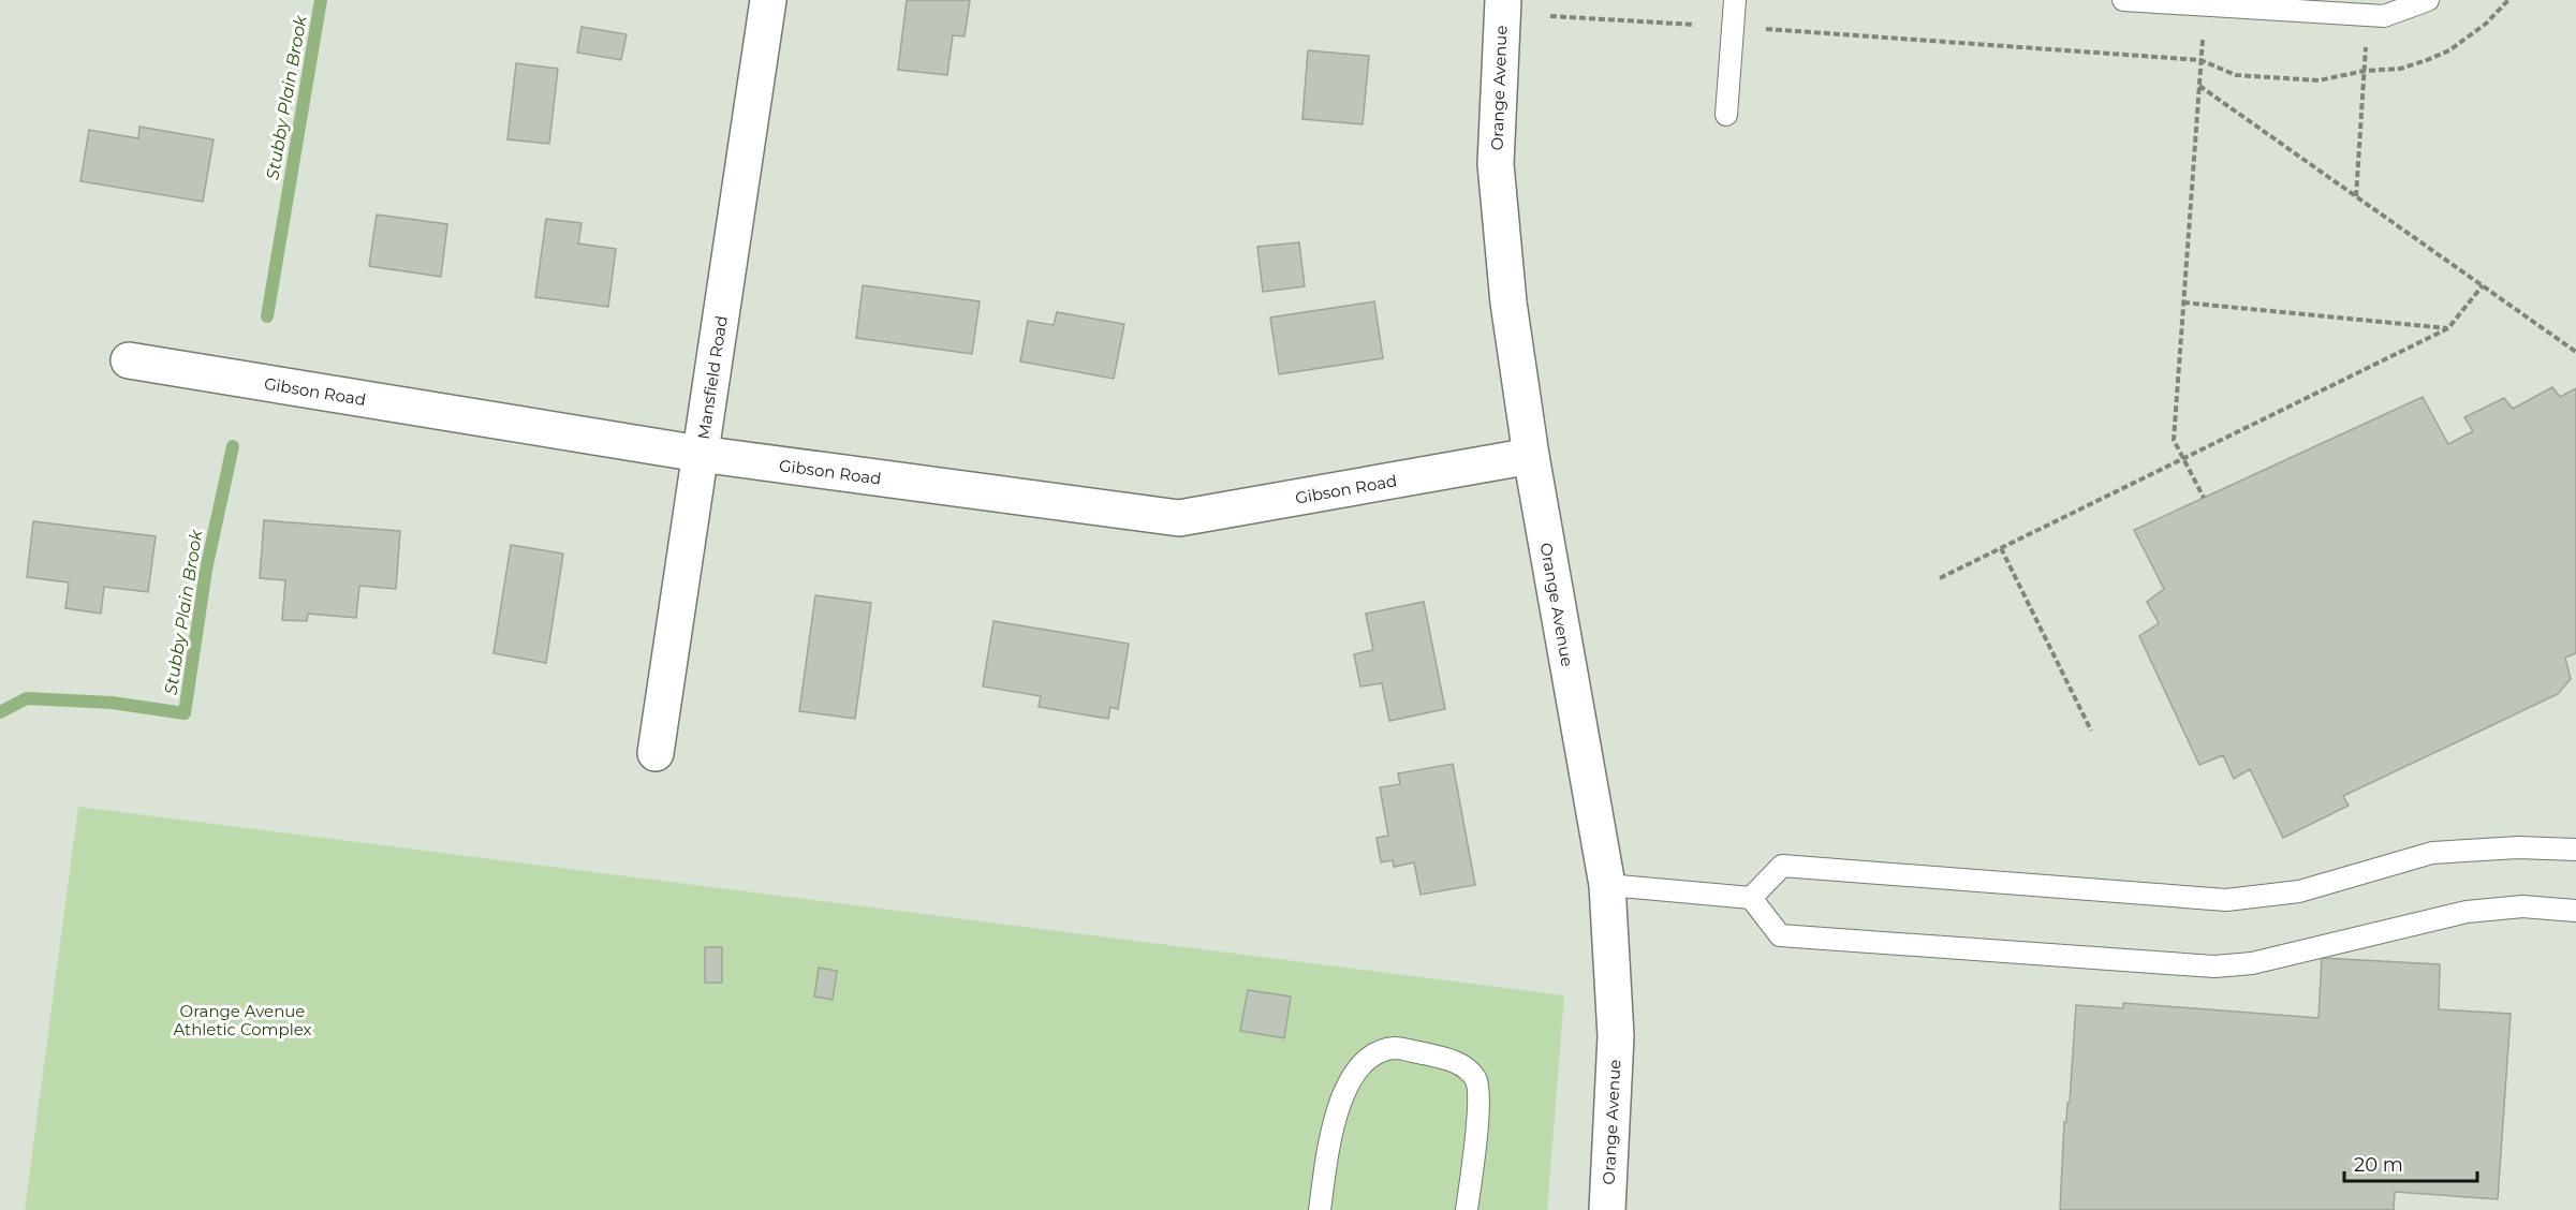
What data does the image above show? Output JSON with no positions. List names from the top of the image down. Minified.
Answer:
{"streets":{"street":["Orange Avenue","Mansfield Road","Gibson Road"]},"crossings":[["Orange Avenue","Gibson Road"],["Mansfield Road","Gibson Road"]],"water":["Stubby Plain Brook"],"parks":["Orange Avenue Athletic Complex"],"scale_bar":"20 m"}
